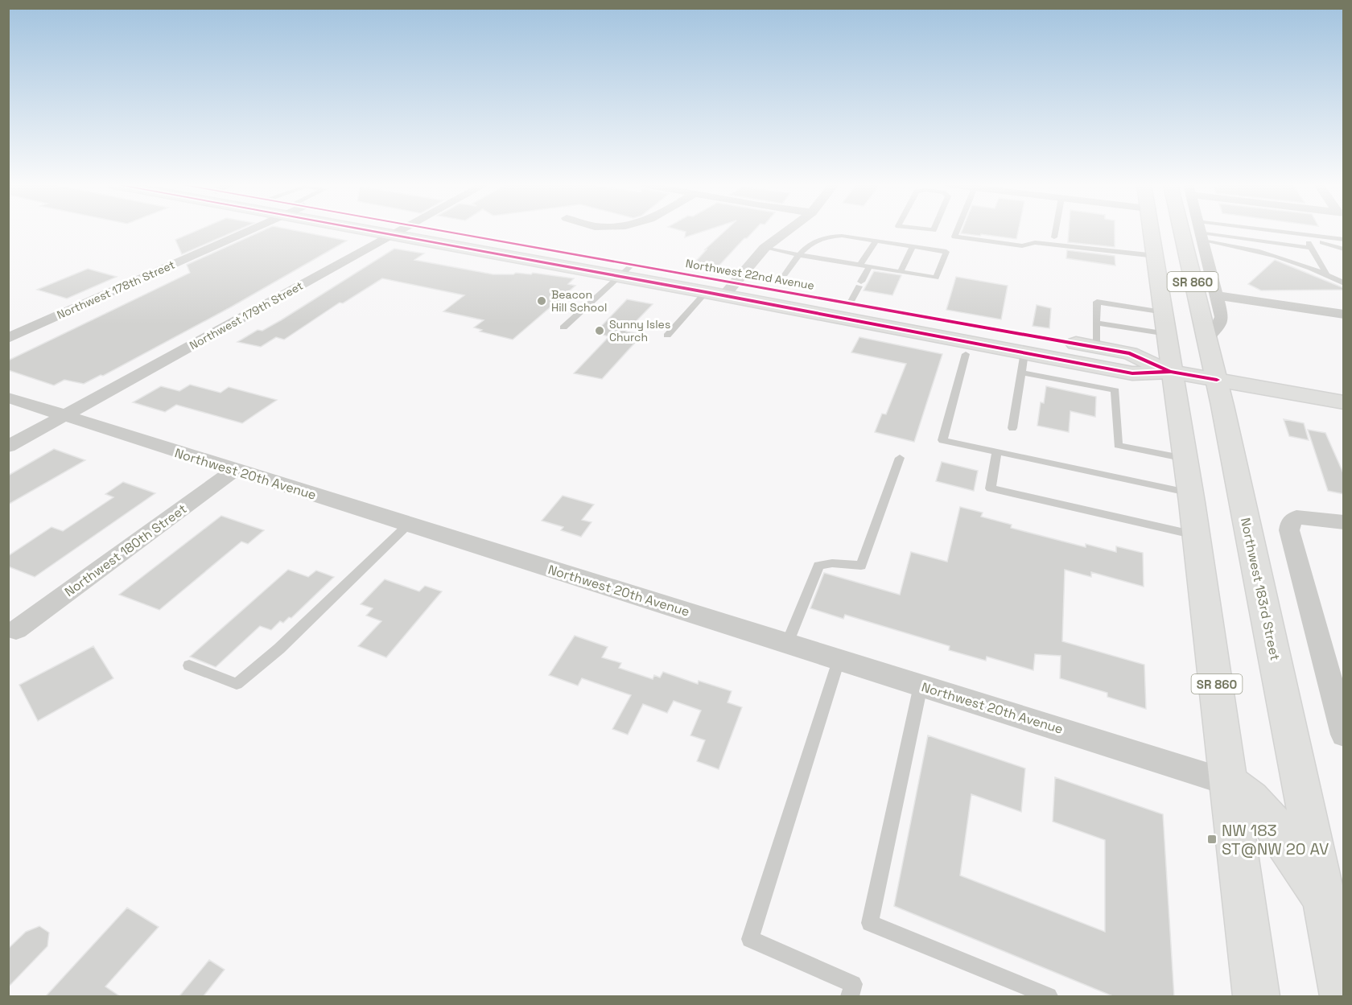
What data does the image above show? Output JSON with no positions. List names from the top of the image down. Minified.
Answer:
{"streets":{"main road":["Northwest 22nd Avenue","SR 860","Northwest 183rd Street"],"street":["Northwest 178th Street","Northwest 179th Street","Northwest 20th Avenue","Northwest 180th Street"]},"crossings":[["Northwest 22nd Avenue","SR 860"],["Northwest 22nd Avenue","Northwest 179th Street"],["Northwest 22nd Avenue","Northwest 183rd Street"],["SR 860","Northwest 20th Avenue"],["Northwest 179th Street","Northwest 20th Avenue"],["Northwest 20th Avenue","Northwest 180th Street"]],"places":{"other":["Beacon Hill School","Sunny Isles Church"],"transit":["NW 183 ST@NW 20 AV"]}}
